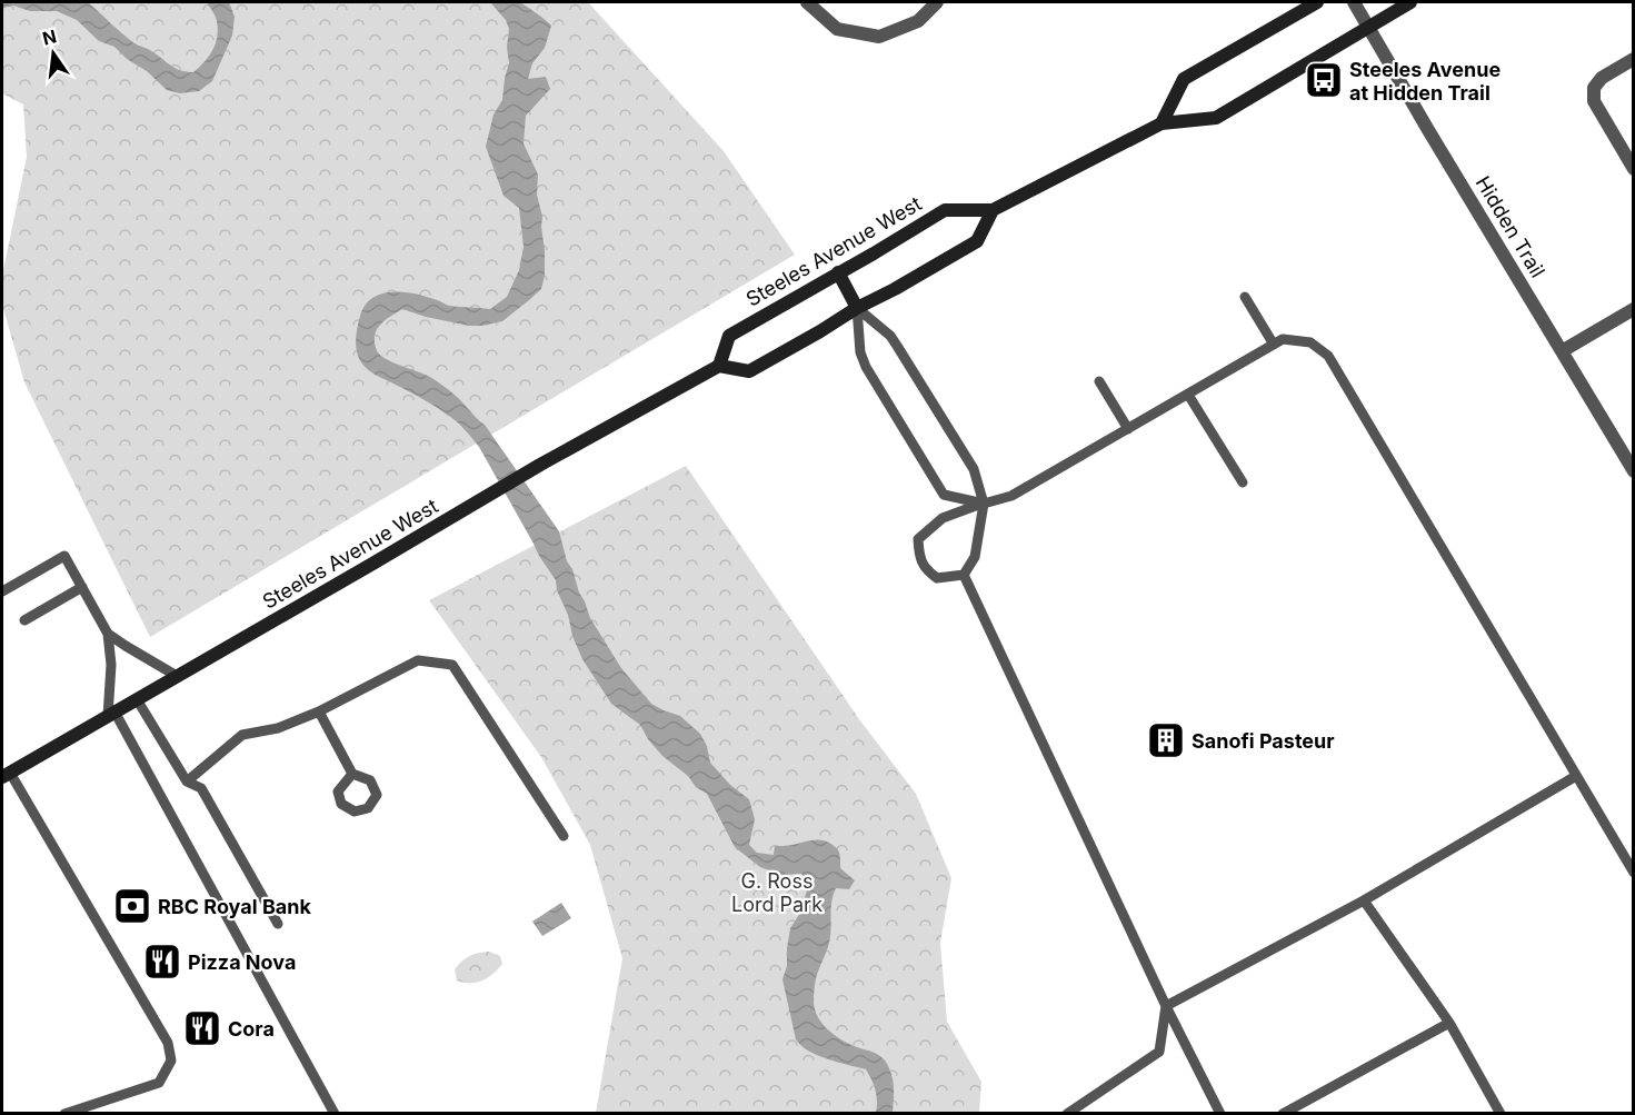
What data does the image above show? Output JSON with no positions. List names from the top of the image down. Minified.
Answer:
{"streets":{"main road":["Steeles Avenue West"],"street":["Hidden Trail"]},"crossings":[["Hidden Trail","Steeles Avenue West"]],"parks":["G. Ross Lord Park"],"places":{"bus stop":["Steeles Avenue at Hidden Trail"],"building":["Sanofi Pasteur"],"bank":["RBC Royal Bank"],"restaurant":["Pizza Nova","Cora"]},"north":"top"}
